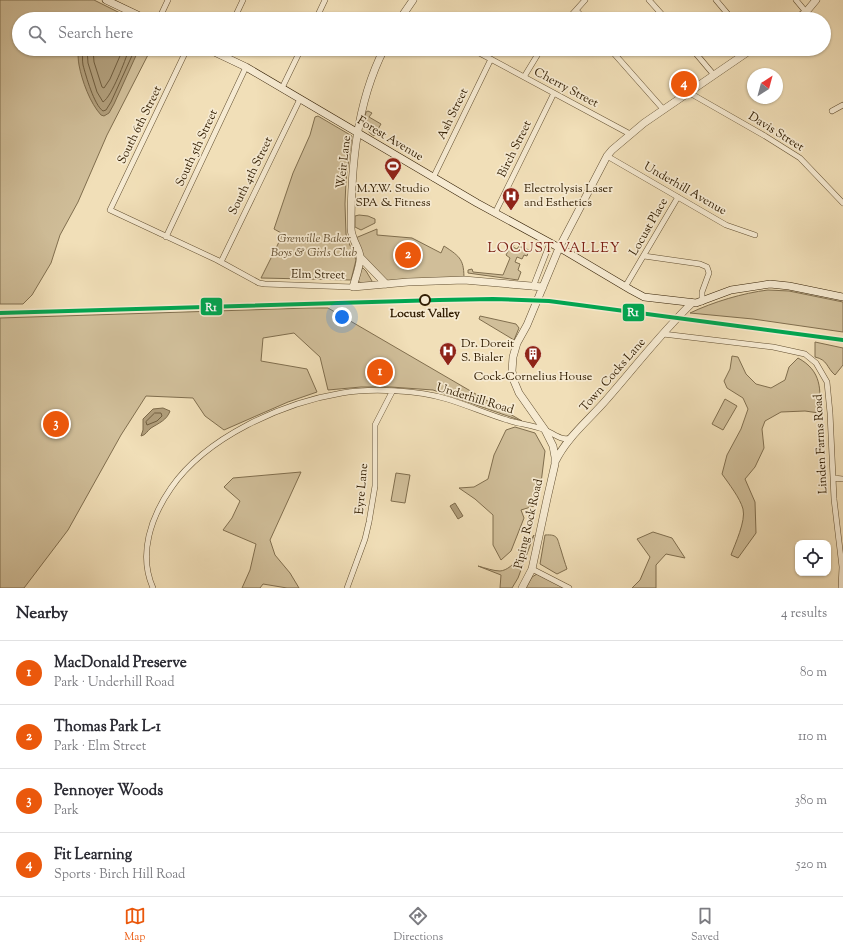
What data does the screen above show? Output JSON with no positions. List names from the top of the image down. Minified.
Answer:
{"streets":{"street":["Cherry Street","Ash Street","South 6th Street","Davis Street","Forest Avenue","South 5th Street","Birch Street","Weir Lane","South 4th Street","Underhill Avenue","Locust Place","Elm Street","Town Cocks Lane","Underhill Road","Linden Farms Road","Eyre Lane","Piping Rock Road"]},"crossings":[["Cherry Street","Ash Street"],["Cherry Street","Birch Street"],["Ash Street","Forest Avenue"],["South 6th Street","Elm Street"],["Forest Avenue","South 5th Street"],["Forest Avenue","Birch Street"],["Forest Avenue","Weir Lane"],["Forest Avenue","South 4th Street"],["Forest Avenue","Locust Place"],["Forest Avenue","Town Cocks Lane"],["South 5th Street","Elm Street"],["Weir Lane","Elm Street"],["South 4th Street","Elm Street"],["Underhill Avenue","Locust Place"],["Town Cocks Lane","Underhill Road"],["Town Cocks Lane","Linden Farms Road"],["Town Cocks Lane","Piping Rock Road"],["Underhill Road","Eyre Lane"]],"districts":["LOCUST VALLEY"],"parks":["Grenville Baker Boys & Girls Club"],"places":{"sports":["M.Y.W. Studio SPA & Fitness"],"hospital":["Electrolysis Laser and Esthetics","Dr. Doreit S. Bialer"],"other":["Locust Valley"],"building":["Cock-Cornelius House"]},"lines":["transit line R1"],"north":"top right","page":{"search":"Search here","pins":["4","2","1","3"],"heading":["Nearby","4 results"],"list":[{"mark":"1","name":"MacDonald Preserve","note":"Park · Underhill Road","value":"80 m"},{"mark":"2","name":"Thomas Park L-1","note":"Park · Elm Street","value":"110 m"},{"mark":"3","name":"Pennoyer Woods","note":"Park","value":"380 m"},{"mark":"4","name":"Fit Learning","note":"Sports · Birch Hill Road","value":"520 m"}],"nav":["Map","Directions","Saved"]}}
